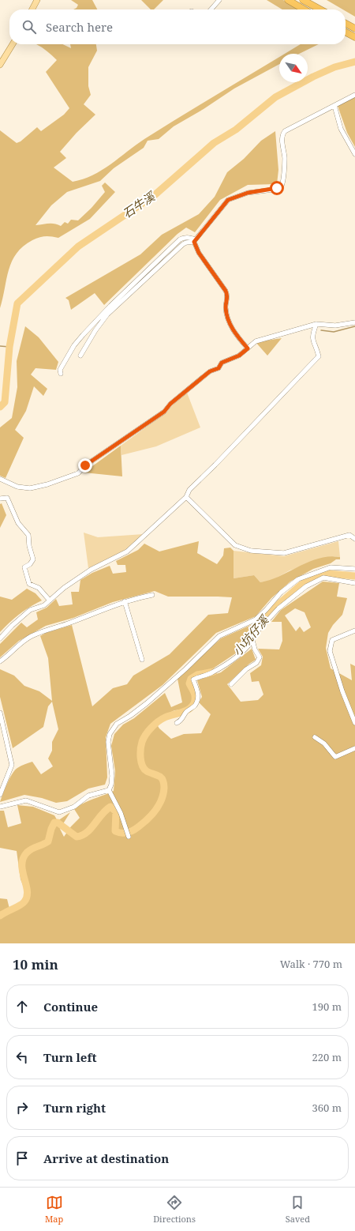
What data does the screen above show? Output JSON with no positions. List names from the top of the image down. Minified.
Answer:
{"water":["石牛溪","小坑仔溪"],"north":"bottom right","page":{"search":"Search here","heading":["10 min","Walk · 770 m"],"list":[["Continue","190 m"],["Turn left","220 m"],["Turn right","360 m"],"Arrive at destination"],"nav":["Map","Directions","Saved"]}}
